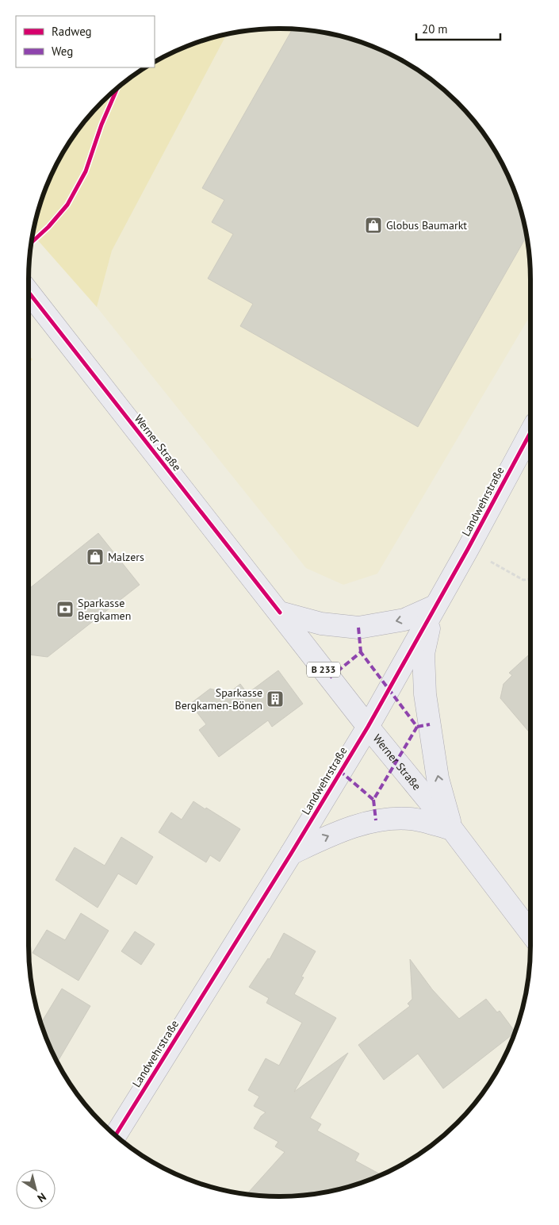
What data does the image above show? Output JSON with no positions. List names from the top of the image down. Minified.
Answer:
{"streets":{"main road":["Werner Straße","Landwehrstraße","B 233"]},"crossings":[["Werner Straße","Landwehrstraße"]],"places":{"shop":["Globus Baumarkt","Malzers"],"bank":["Sparkasse Bergkamen"],"building":["Sparkasse Bergkamen-Bönen"]},"legend":["Radweg","Weg"],"scale_bar":"20 m","north":"bottom right"}
